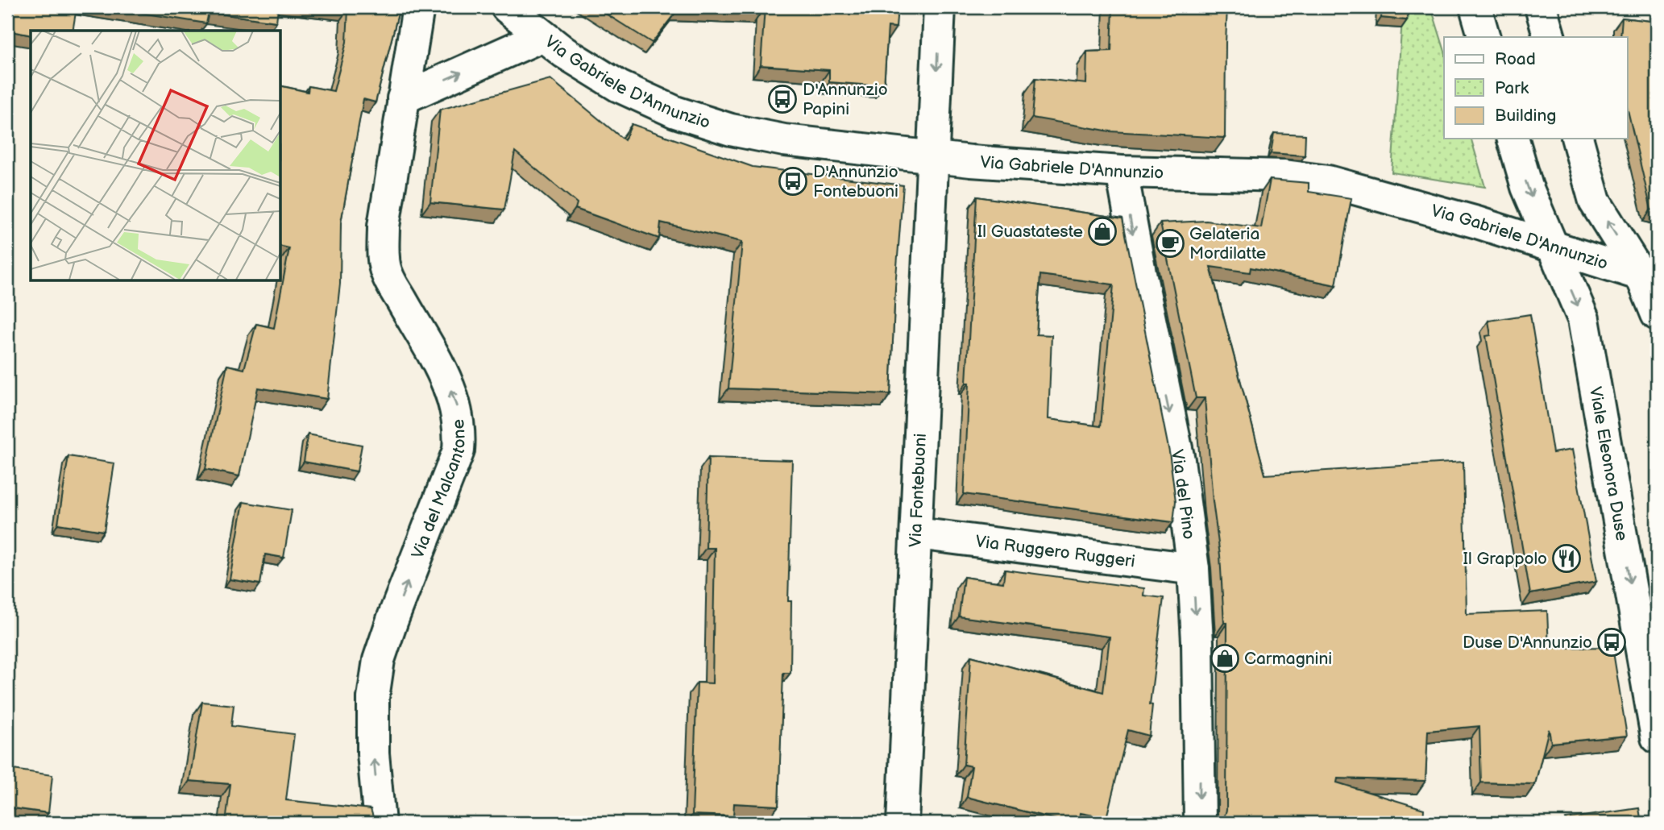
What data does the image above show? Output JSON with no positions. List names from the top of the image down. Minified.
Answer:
{"streets":{"street":["Via Gabriele D'Annunzio","Viale Eleonora Duse","Via del Malcantone","Via Fontebuoni","Via del Pino","Via Ruggero Ruggeri"]},"crossings":[["Via Gabriele D'Annunzio","Viale Eleonora Duse"],["Via Gabriele D'Annunzio","Via Fontebuoni"],["Via Gabriele D'Annunzio","Via del Pino"],["Via Fontebuoni","Via Ruggero Ruggeri"],["Via del Pino","Via Ruggero Ruggeri"]],"one_way":["Via del Malcantone","Via del Pino"],"places":{"bus stop":["D'Annunzio Papini","D'Annunzio Fontebuoni","Duse D'Annunzio"],"shop":["Il Guastateste","Carmagnini"],"cafe":["Gelateria Mordilatte"],"restaurant":["Il Grappolo"]},"legend":["Road","Park","Building"]}
